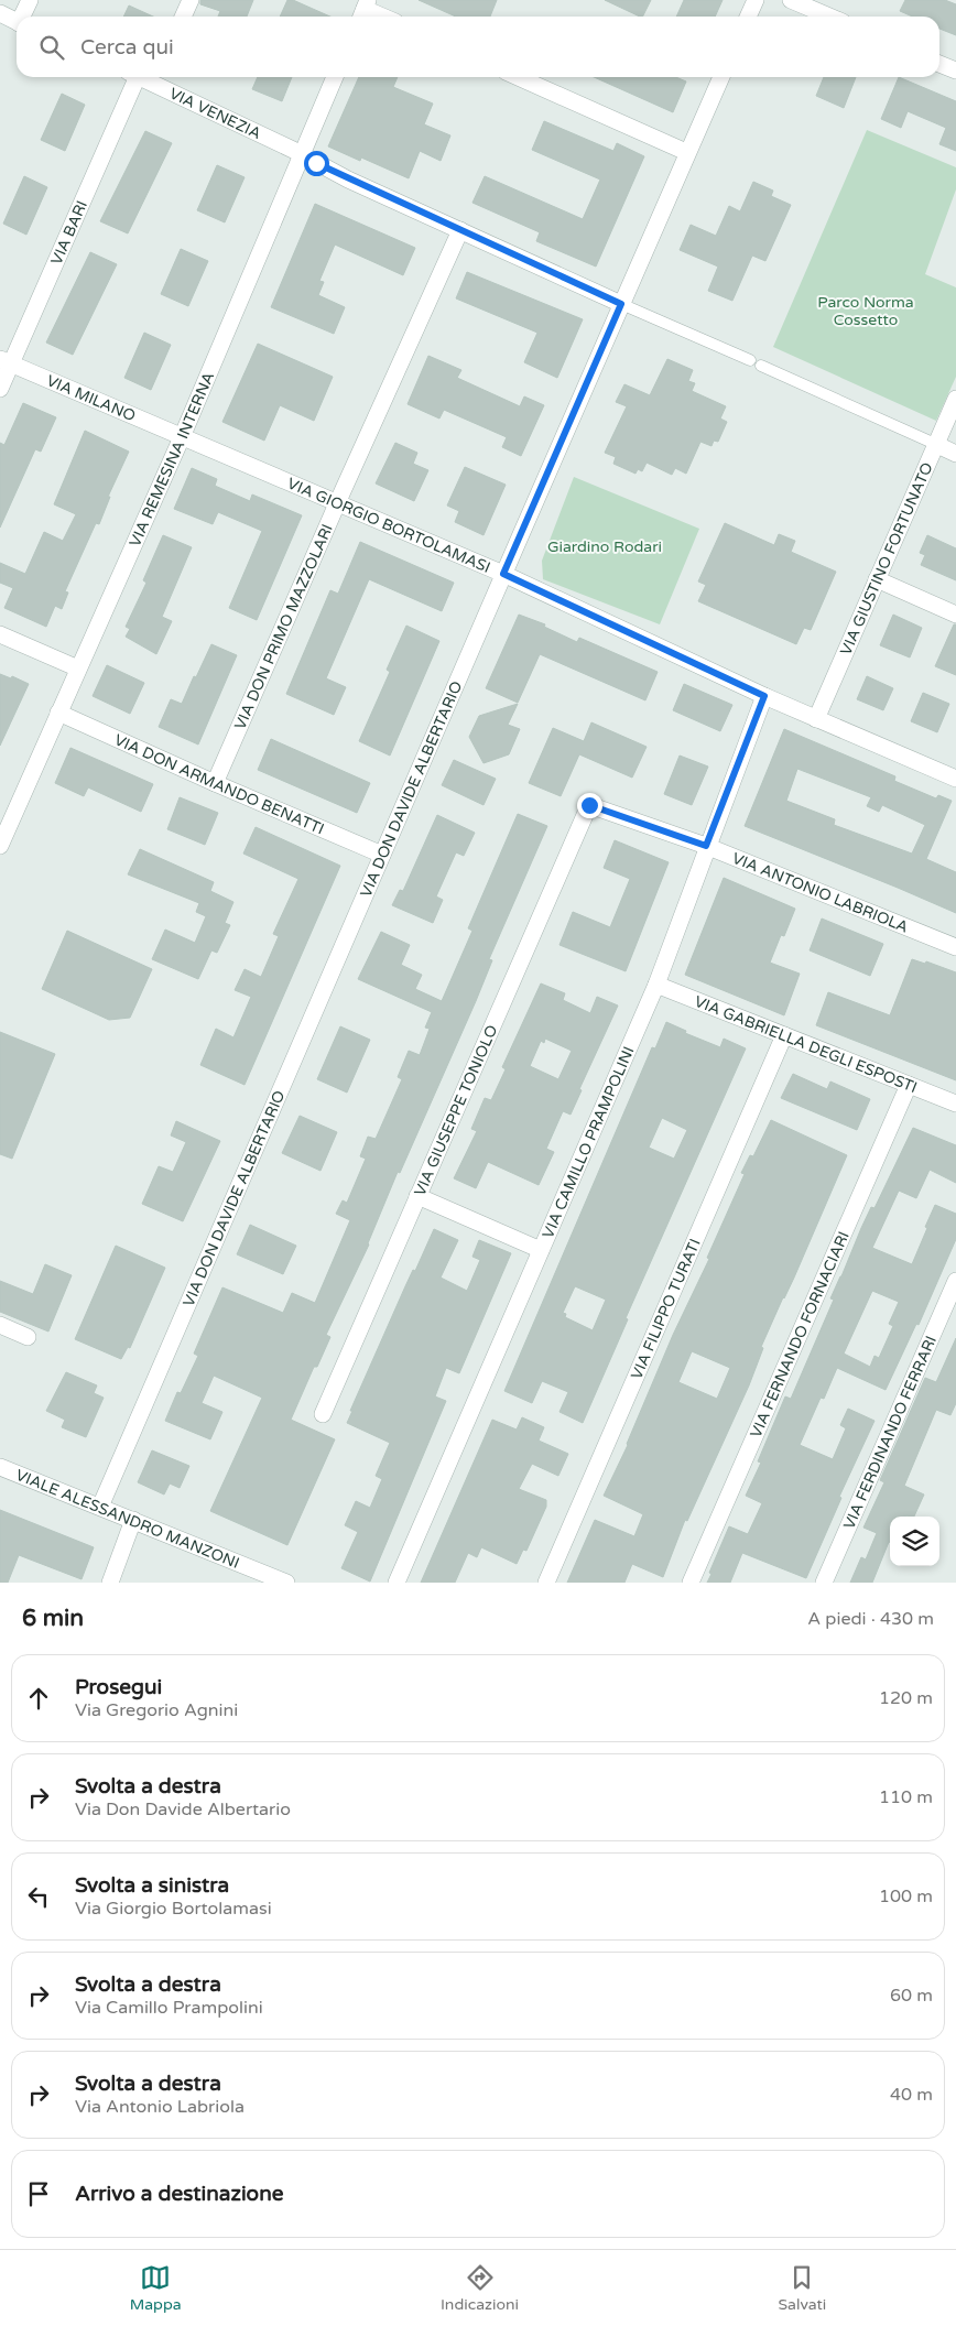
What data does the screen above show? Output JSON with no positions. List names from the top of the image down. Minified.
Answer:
{"streets":{"street":["VIA VENEZIA","VIA BARI","VIA MILANO","VIA REMESINA INTERNA","VIA GIORGIO BORTOLAMASI","VIA GIUSTINO FORTUNATO","VIA DON PRIMO MAZZOLARI","VIA DON ARMANDO BENATTI","VIA DON DAVIDE ALBERTARIO","VIA ANTONIO LABRIOLA","VIA GABRIELLA DEGLI ESPOSTI","VIA GIUSEPPE TONIOLO","VIA CAMILLO PRAMPOLINI","VIA FILIPPO TURATI","VIA FERNANDO FORNACIARI","VIA FERDINANDO FERRARI","VIALE ALESSANDRO MANZONI"]},"crossings":[["VIA VENEZIA","VIA REMESINA INTERNA"],["VIA VENEZIA","VIA DON PRIMO MAZZOLARI"],["VIA VENEZIA","VIA DON DAVIDE ALBERTARIO"],["VIA BARI","VIA MILANO"],["VIA MILANO","VIA REMESINA INTERNA"],["VIA MILANO","VIA GIORGIO BORTOLAMASI"],["VIA REMESINA INTERNA","VIA GIORGIO BORTOLAMASI"],["VIA REMESINA INTERNA","VIA DON ARMANDO BENATTI"],["VIA GIORGIO BORTOLAMASI","VIA GIUSTINO FORTUNATO"],["VIA GIORGIO BORTOLAMASI","VIA DON PRIMO MAZZOLARI"],["VIA GIORGIO BORTOLAMASI","VIA DON DAVIDE ALBERTARIO"],["VIA GIORGIO BORTOLAMASI","VIA CAMILLO PRAMPOLINI"],["VIA DON PRIMO MAZZOLARI","VIA DON ARMANDO BENATTI"],["VIA DON ARMANDO BENATTI","VIA DON DAVIDE ALBERTARIO"],["VIA DON DAVIDE ALBERTARIO","VIALE ALESSANDRO MANZONI"],["VIA ANTONIO LABRIOLA","VIA GIUSEPPE TONIOLO"],["VIA ANTONIO LABRIOLA","VIA CAMILLO PRAMPOLINI"],["VIA GABRIELLA DEGLI ESPOSTI","VIA CAMILLO PRAMPOLINI"],["VIA GABRIELLA DEGLI ESPOSTI","VIA FILIPPO TURATI"],["VIA GABRIELLA DEGLI ESPOSTI","VIA FERNANDO FORNACIARI"]],"parks":["Parco Norma Cossetto","Giardino Rodari"],"page":{"search":"Cerca qui","heading":["6 min","A piedi · 430 m"],"list":[["Prosegui","Via Gregorio Agnini","120 m"],["Svolta a destra","Via Don Davide Albertario","110 m"],["Svolta a sinistra","Via Giorgio Bortolamasi","100 m"],["Svolta a destra","Via Camillo Prampolini","60 m"],["Svolta a destra","Via Antonio Labriola","40 m"],"Arrivo a destinazione"],"nav":["Mappa","Indicazioni","Salvati"]}}
